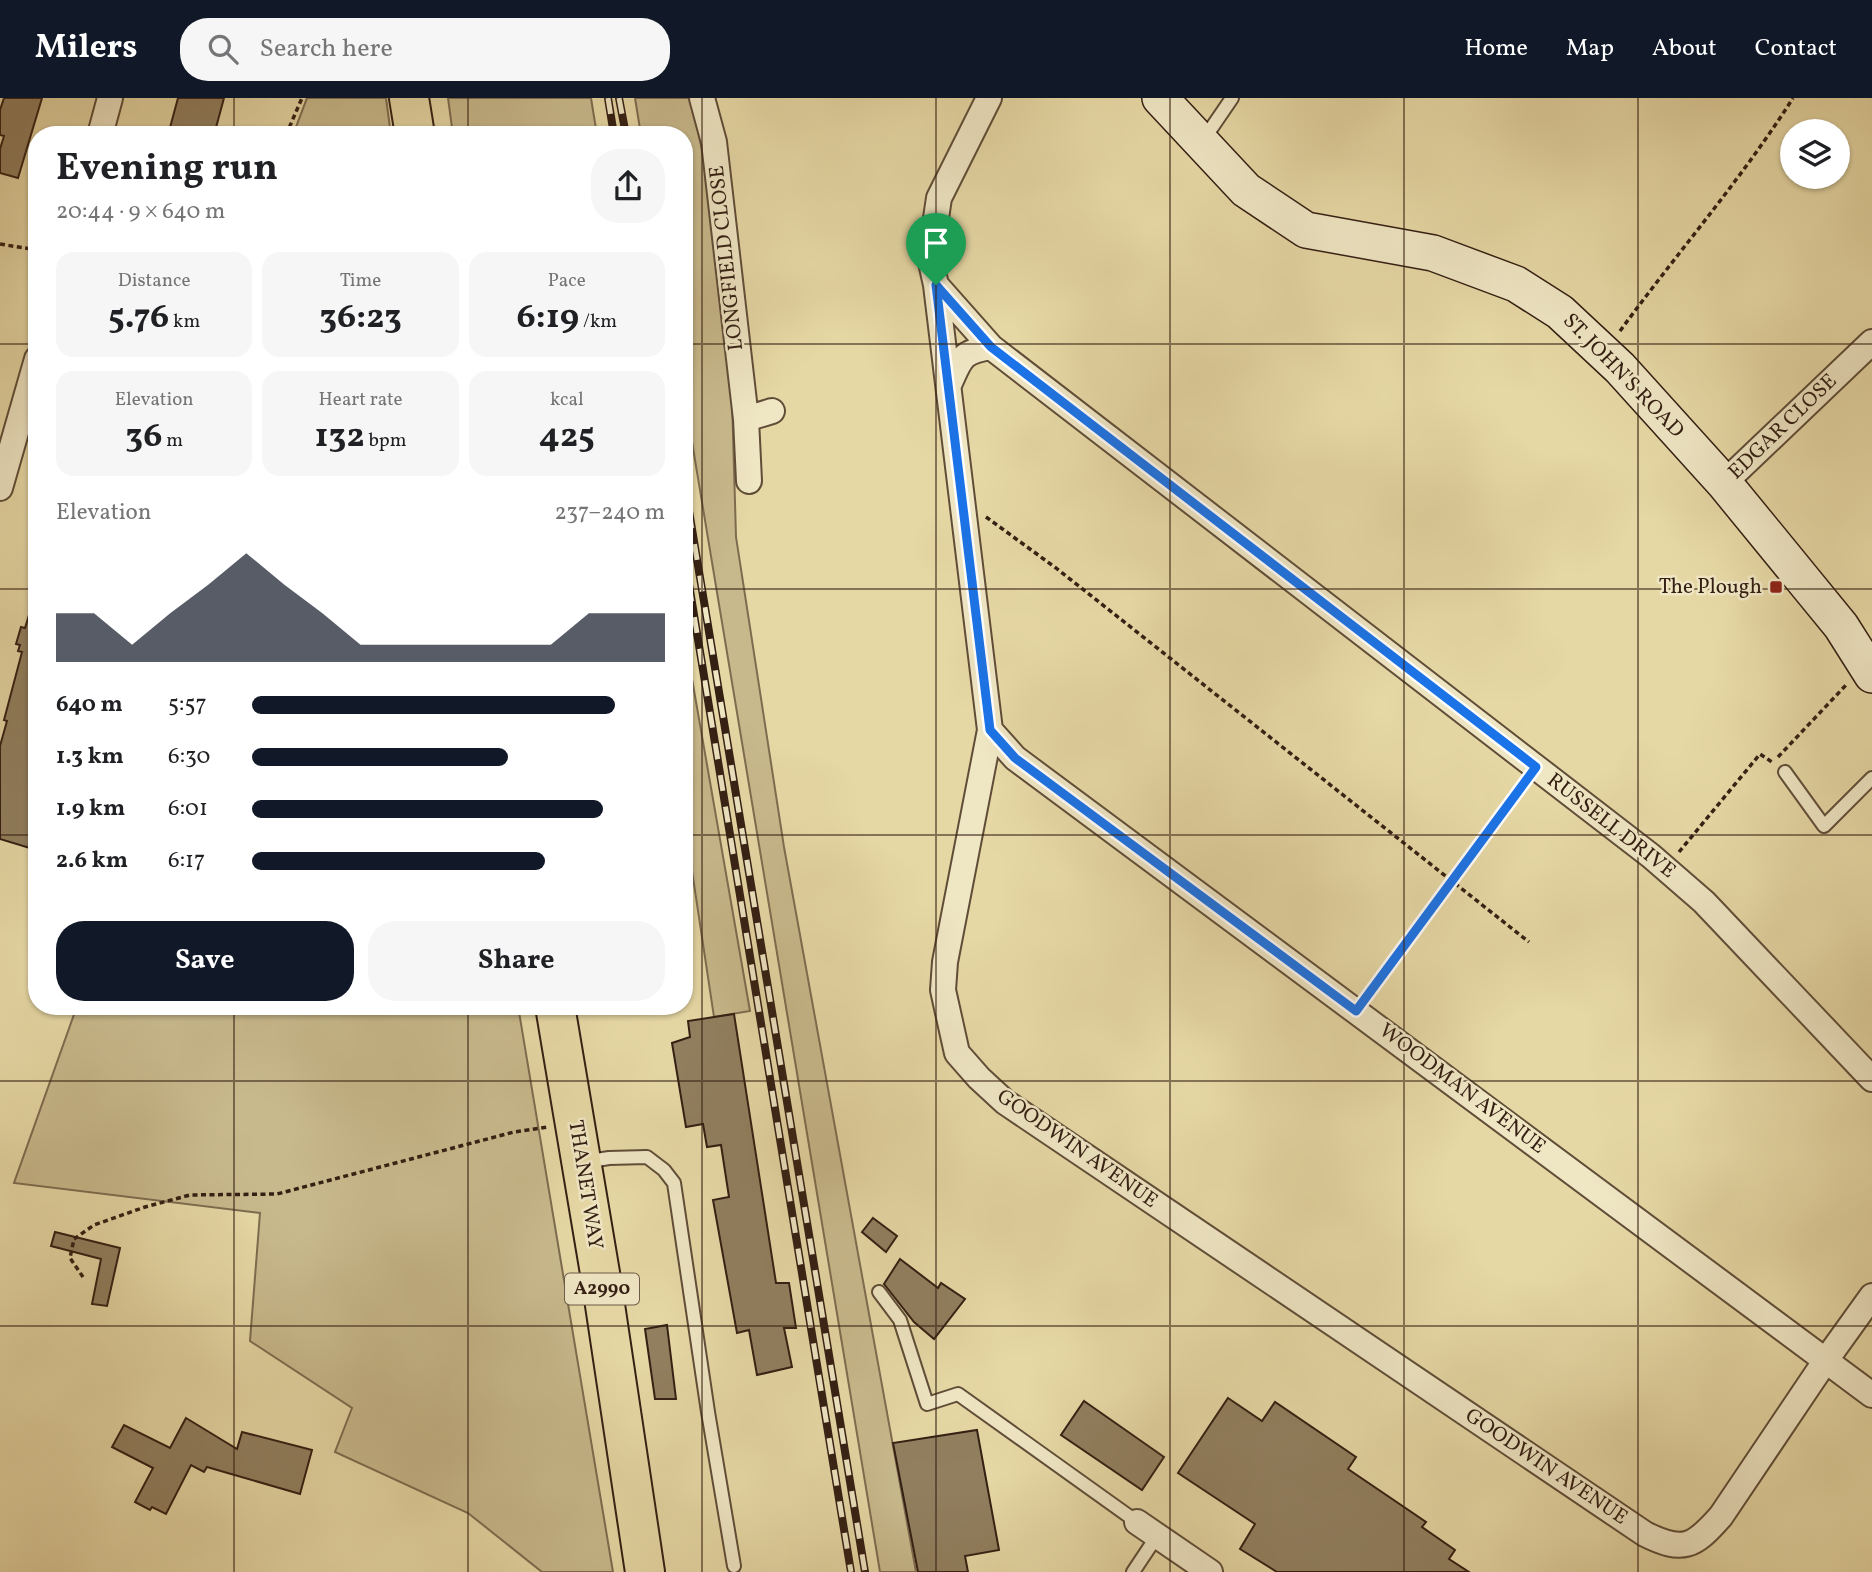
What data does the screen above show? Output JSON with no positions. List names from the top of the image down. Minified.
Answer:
{"streets":{"main road":["ST. JOHN'S ROAD","THANET WAY","A2990"],"street":["LONGFIELD CLOSE","EDGAR CLOSE","RUSSELL DRIVE","WOODMAN AVENUE","GOODWIN AVENUE"]},"crossings":[["ST. JOHN'S ROAD","EDGAR CLOSE"],["RUSSELL DRIVE","GOODWIN AVENUE"],["WOODMAN AVENUE","GOODWIN AVENUE"]],"places":{"transit":["The Plough"]},"page":{"header":"Milers","search":"Search here","nav":["Home","Map","About","Contact"],"heading":["Evening run","20:44 · 9 × 640 m"],"stats":[["Distance","5.76 km"],["Time","36:23"],["Pace","6:19 /km"],["Elevation","36 m"],["Heart rate","132 bpm"],["kcal","425"]],"chart":["Elevation","237–240 m"],"list":[{"name":"640 m","note":"5:57"},{"name":"1.3 km","note":"6:30"},{"name":"1.9 km","note":"6:01"},{"name":"2.6 km","note":"6:17"}],"buttons":["Save","Share"]}}
